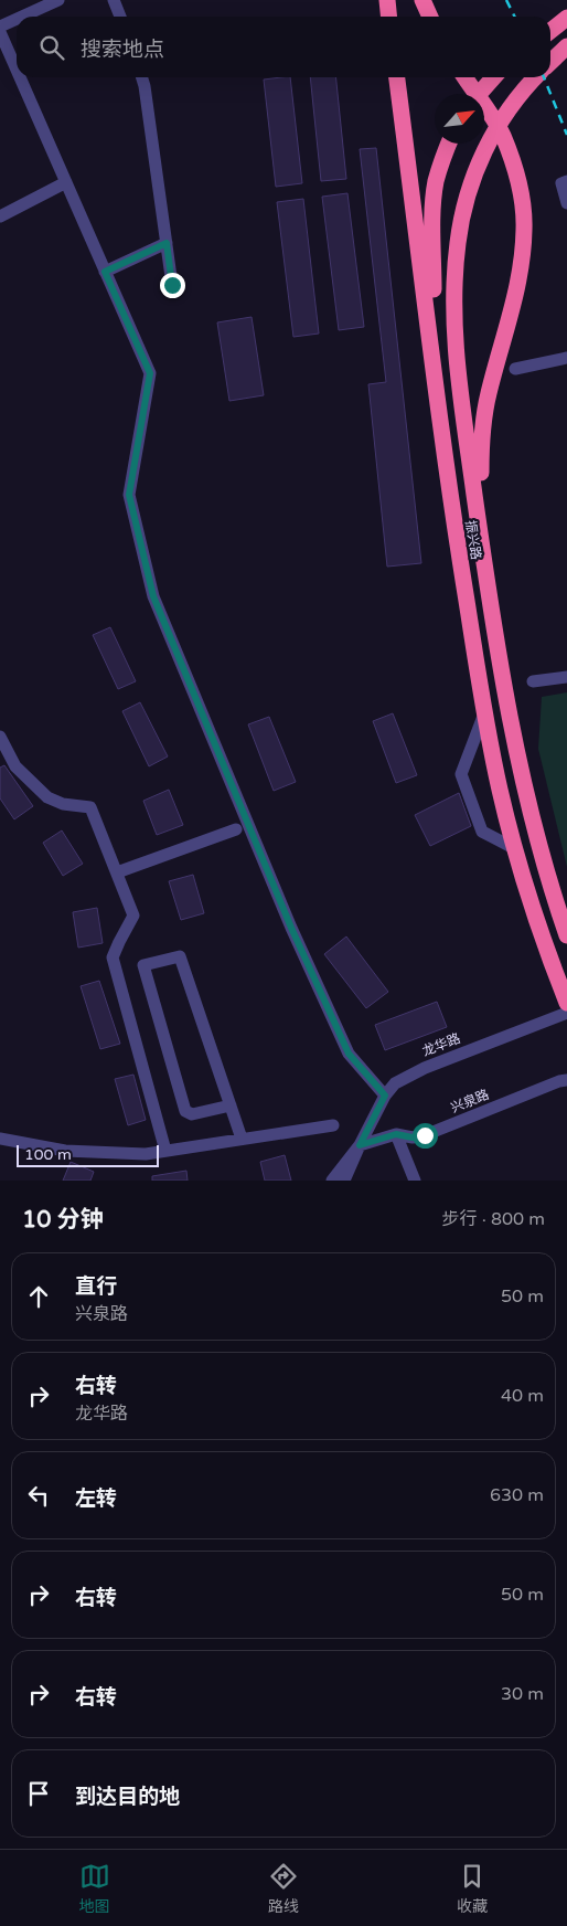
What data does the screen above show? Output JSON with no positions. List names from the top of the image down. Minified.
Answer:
{"streets":{"highway":["振兴路"],"street":["龙华路","兴泉路"]},"crossings":[["龙华路","兴泉路"]],"scale_bar":"100 m","north":"top right","page":{"search":"搜索地点","scale":"100 m","heading":["10 分钟","步行 · 800 m"],"list":[["直行","兴泉路","50 m"],["右转","龙华路","40 m"],["左转","630 m"],["右转","50 m"],["右转","30 m"],"到达目的地"],"nav":["地图","路线","收藏"]}}
